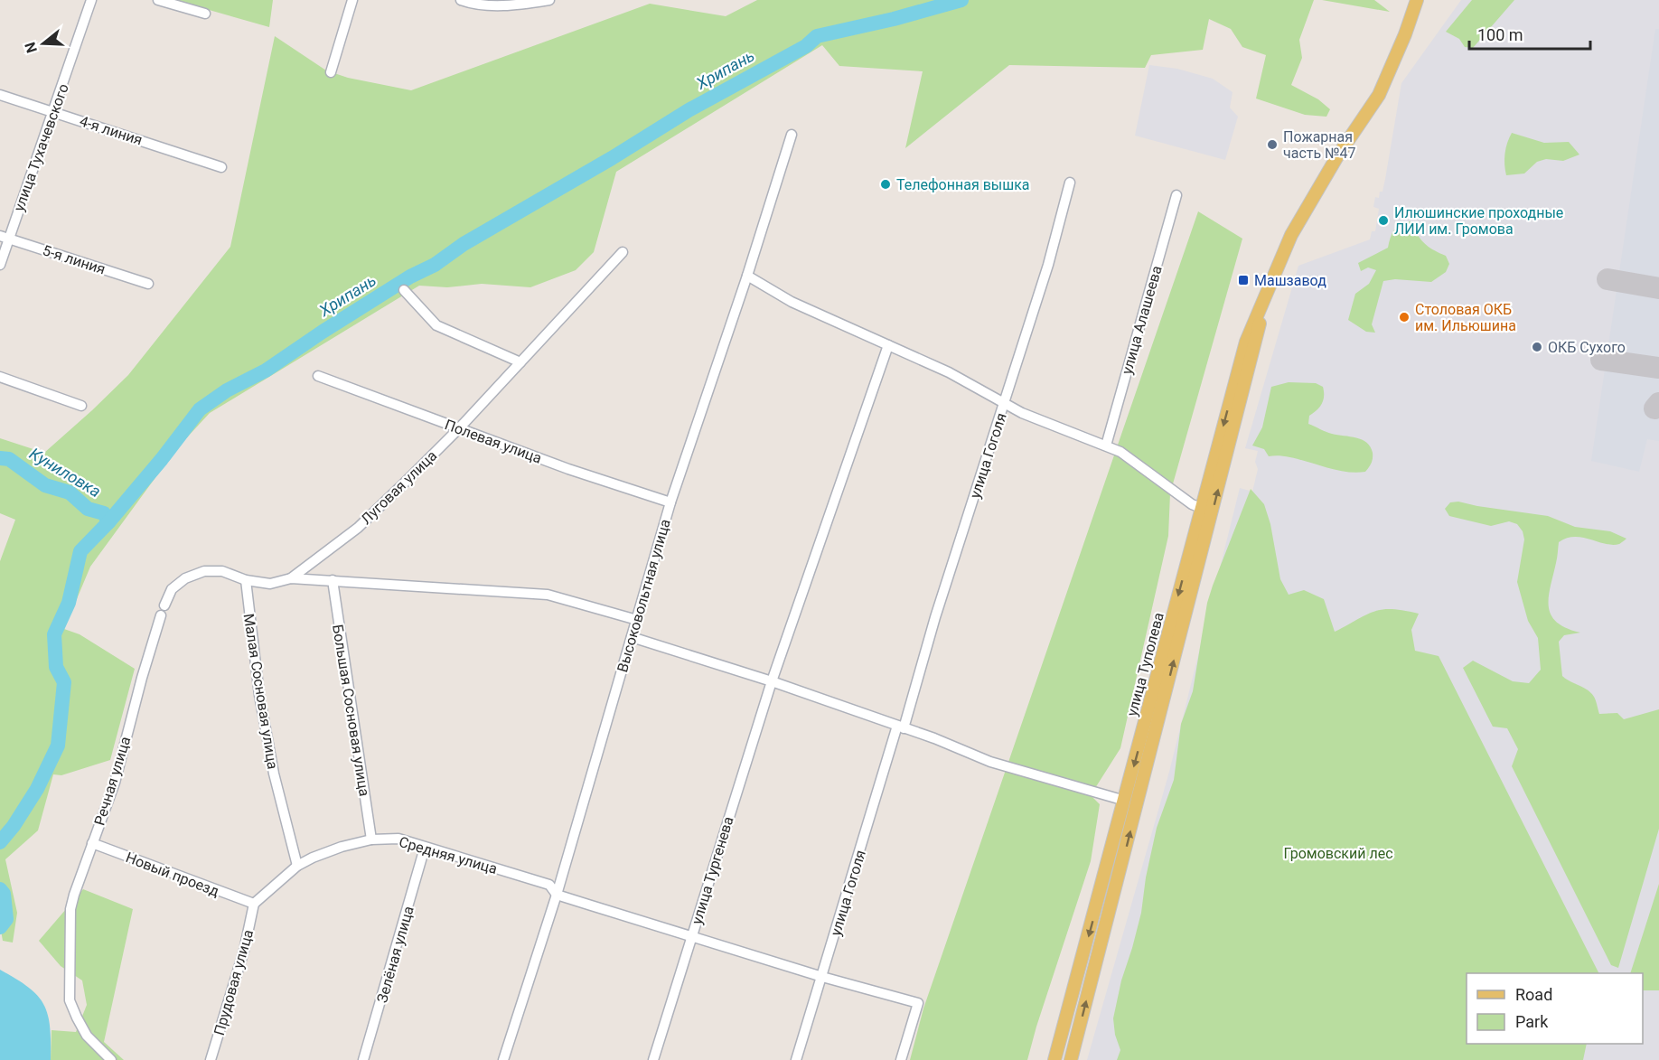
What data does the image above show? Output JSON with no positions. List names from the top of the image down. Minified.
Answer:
{"streets":{"main road":["улица Туполева"],"street":["4-я линия","улица Тухачевского","5-я линия","улица Алашеева","Полевая улица","улица Гоголя","Луговая улица","Высоковольтная улица","Малая Сосновая улица","Большая Сосновая улица","Речная улица","Средняя улица","улица Тургенева","Новый проезд","Зелёная улица","Прудовая улица"]},"crossings":[["4-я линия","улица Тухачевского"],["улица Тухачевского","5-я линия"],["Полевая улица","Луговая улица"],["Полевая улица","Высоковольтная улица"],["улица Гоголя","Средняя улица"],["Высоковольтная улица","Средняя улица"],["Малая Сосновая улица","Средняя улица"],["Большая Сосновая улица","Средняя улица"],["Речная улица","Новый проезд"],["Средняя улица","улица Тургенева"],["Средняя улица","Новый проезд"],["Средняя улица","Зелёная улица"],["Средняя улица","Прудовая улица"],["Новый проезд","Прудовая улица"]],"water":["Хрипань","Куниловка"],"parks":["Громовский лес"],"places":{"other":["Пожарная часть №47","Телефонная вышка","Илюшинские проходные ЛИИ им. Громова","Столовая ОКБ им. Ильюшина","ОКБ Сухого"],"transit":["Машзавод"]},"legend":["Road","Park"],"scale_bar":"100 m","north":"left"}
